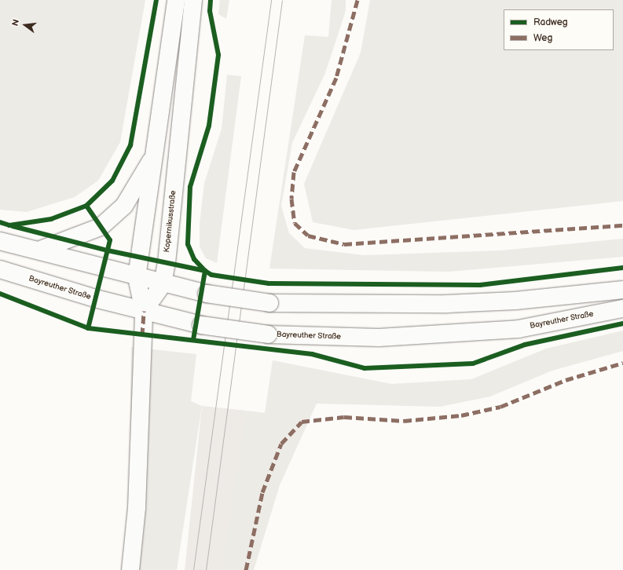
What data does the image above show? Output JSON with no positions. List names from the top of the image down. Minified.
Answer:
{"streets":{"street":["Kopernikusstraße","Bayreuther Straße"]},"crossings":[["Kopernikusstraße","Bayreuther Straße"]],"legend":["Radweg","Weg"],"north":"left"}
